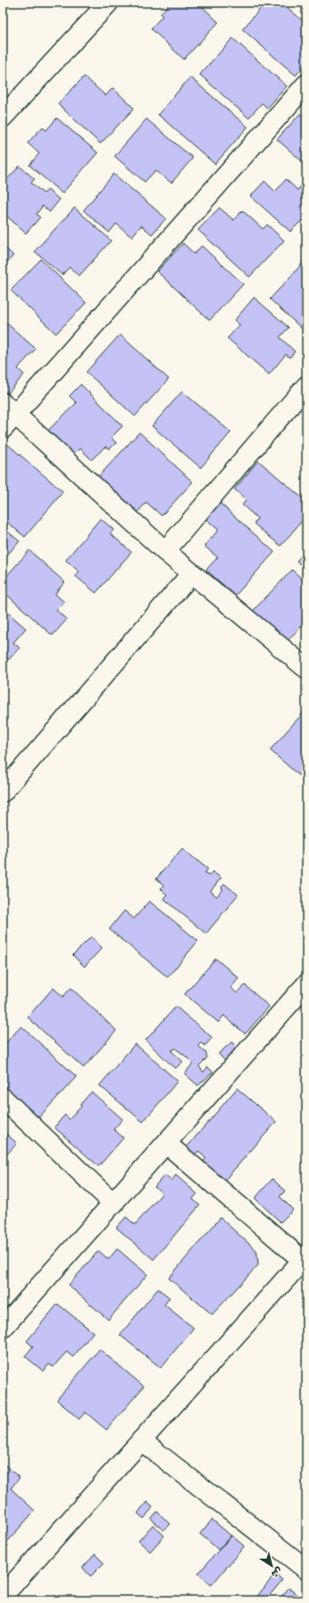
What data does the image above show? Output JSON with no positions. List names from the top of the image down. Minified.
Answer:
{"north":"bottom right"}
